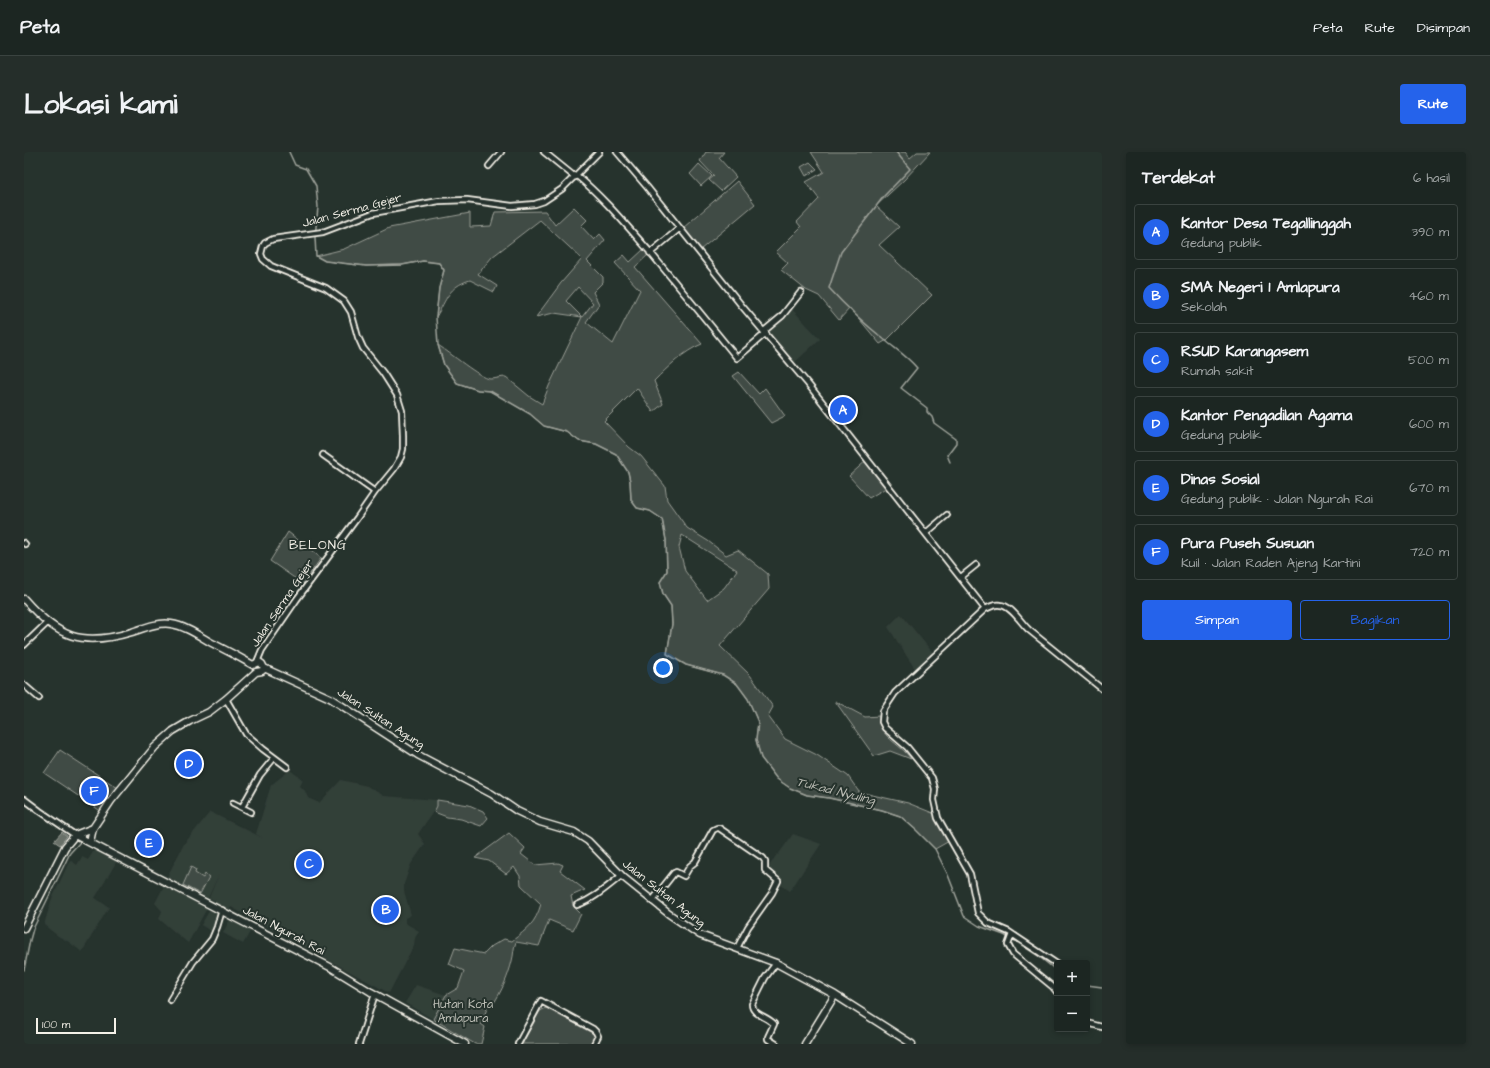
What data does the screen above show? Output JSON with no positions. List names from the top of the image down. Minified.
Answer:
{"streets":{"street":["Jalan Serma Gejer","Jalan Sultan Agung","Jalan Ngurah Rai"]},"crossings":[["Jalan Serma Gejer","Jalan Sultan Agung"]],"districts":["BELONG"],"water":["Tukad Nyuling"],"parks":["Hutan Kota Amlapura"],"scale_bar":"100 m","page":{"header":"Peta","nav":["Peta","Rute","Disimpan"],"buttons":["Rute",["Simpan","Bagikan"]],"title":"Lokasi kami","heading":["Terdekat","6 hasil"],"list":[{"mark":"A","name":"Kantor Desa Tegallinggah","note":"Gedung publik","value":"390 m"},{"mark":"B","name":"SMA Negeri 1 Amlapura","note":"Sekolah","value":"460 m"},{"mark":"C","name":"RSUD Karangasem","note":"Rumah sakit","value":"500 m"},{"mark":"D","name":"Kantor Pengadilan Agama","note":"Gedung publik","value":"600 m"},{"mark":"E","name":"Dinas Sosial","note":"Gedung publik · Jalan Ngurah Rai","value":"670 m"},{"mark":"F","name":"Pura Puseh Susuan","note":"Kuil · Jalan Raden Ajeng Kartini","value":"720 m"}],"pins":["A","D","F","E","C","B"],"map_buttons":["+","−"],"scale":"100 m"}}
